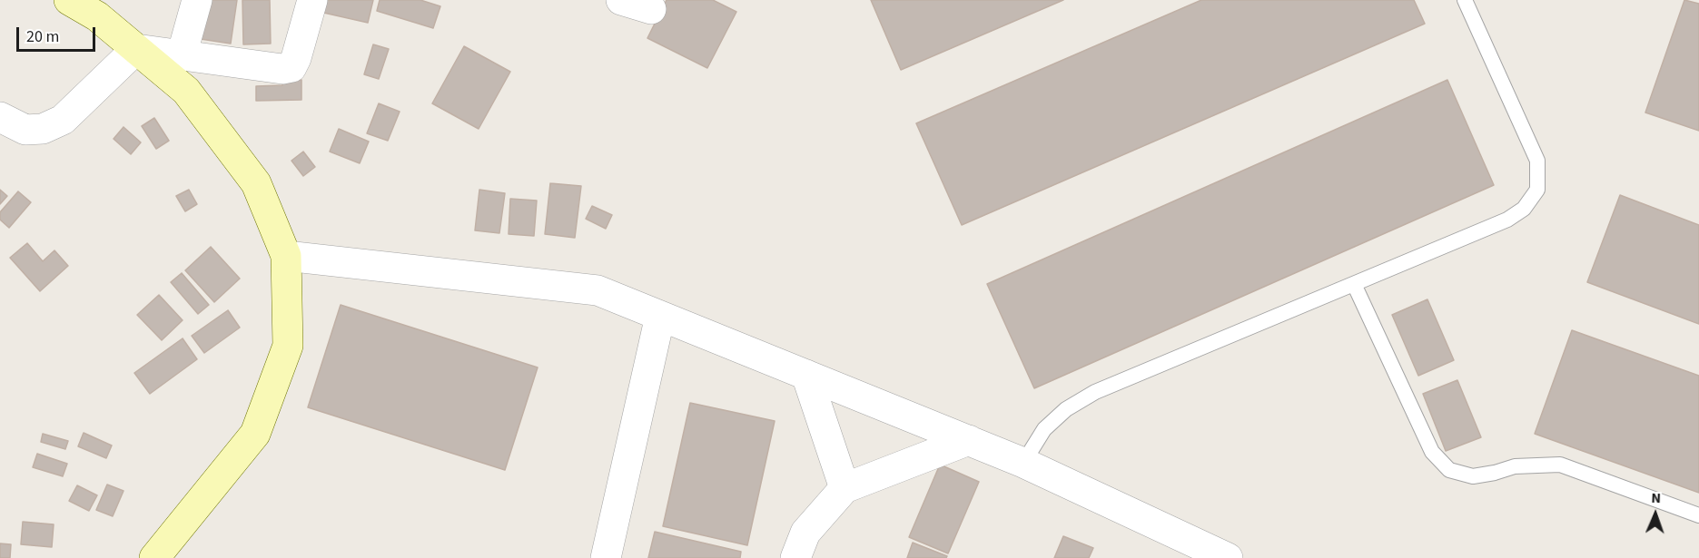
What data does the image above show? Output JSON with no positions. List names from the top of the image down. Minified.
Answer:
{"scale_bar":"20 m","north":"top"}
